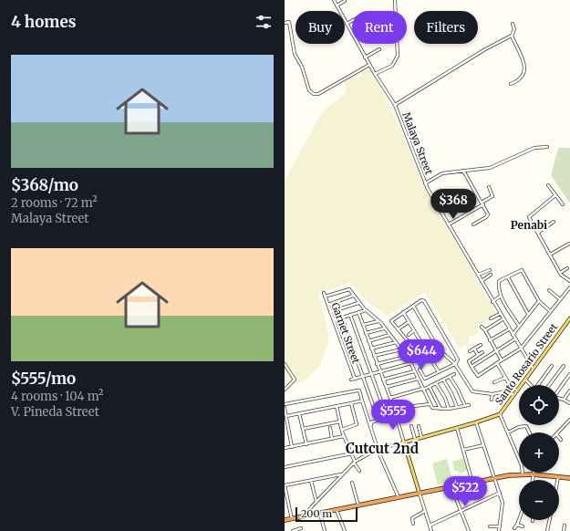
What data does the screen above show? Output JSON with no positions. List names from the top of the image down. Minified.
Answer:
{"streets":{"main road":["Santo Rosario Street"],"street":["Malaya Street","Garnet Street"]},"crossings":[["Malaya Street","Santo Rosario Street"]],"districts":["Penabi","Cutcut 2nd"],"scale_bar":"200 m","page":{"heading":"4 homes","chip":["Buy","Rent","Filters"],"list":[{"name":"$368/mo","note":"2 rooms · 72 m² · Malaya Street"},{"name":"$555/mo","note":"4 rooms · 104 m² · V. Pineda Street"}],"price":["$368","$644","$555","$522"],"map_buttons":["+","−"],"scale":"200 m"}}
